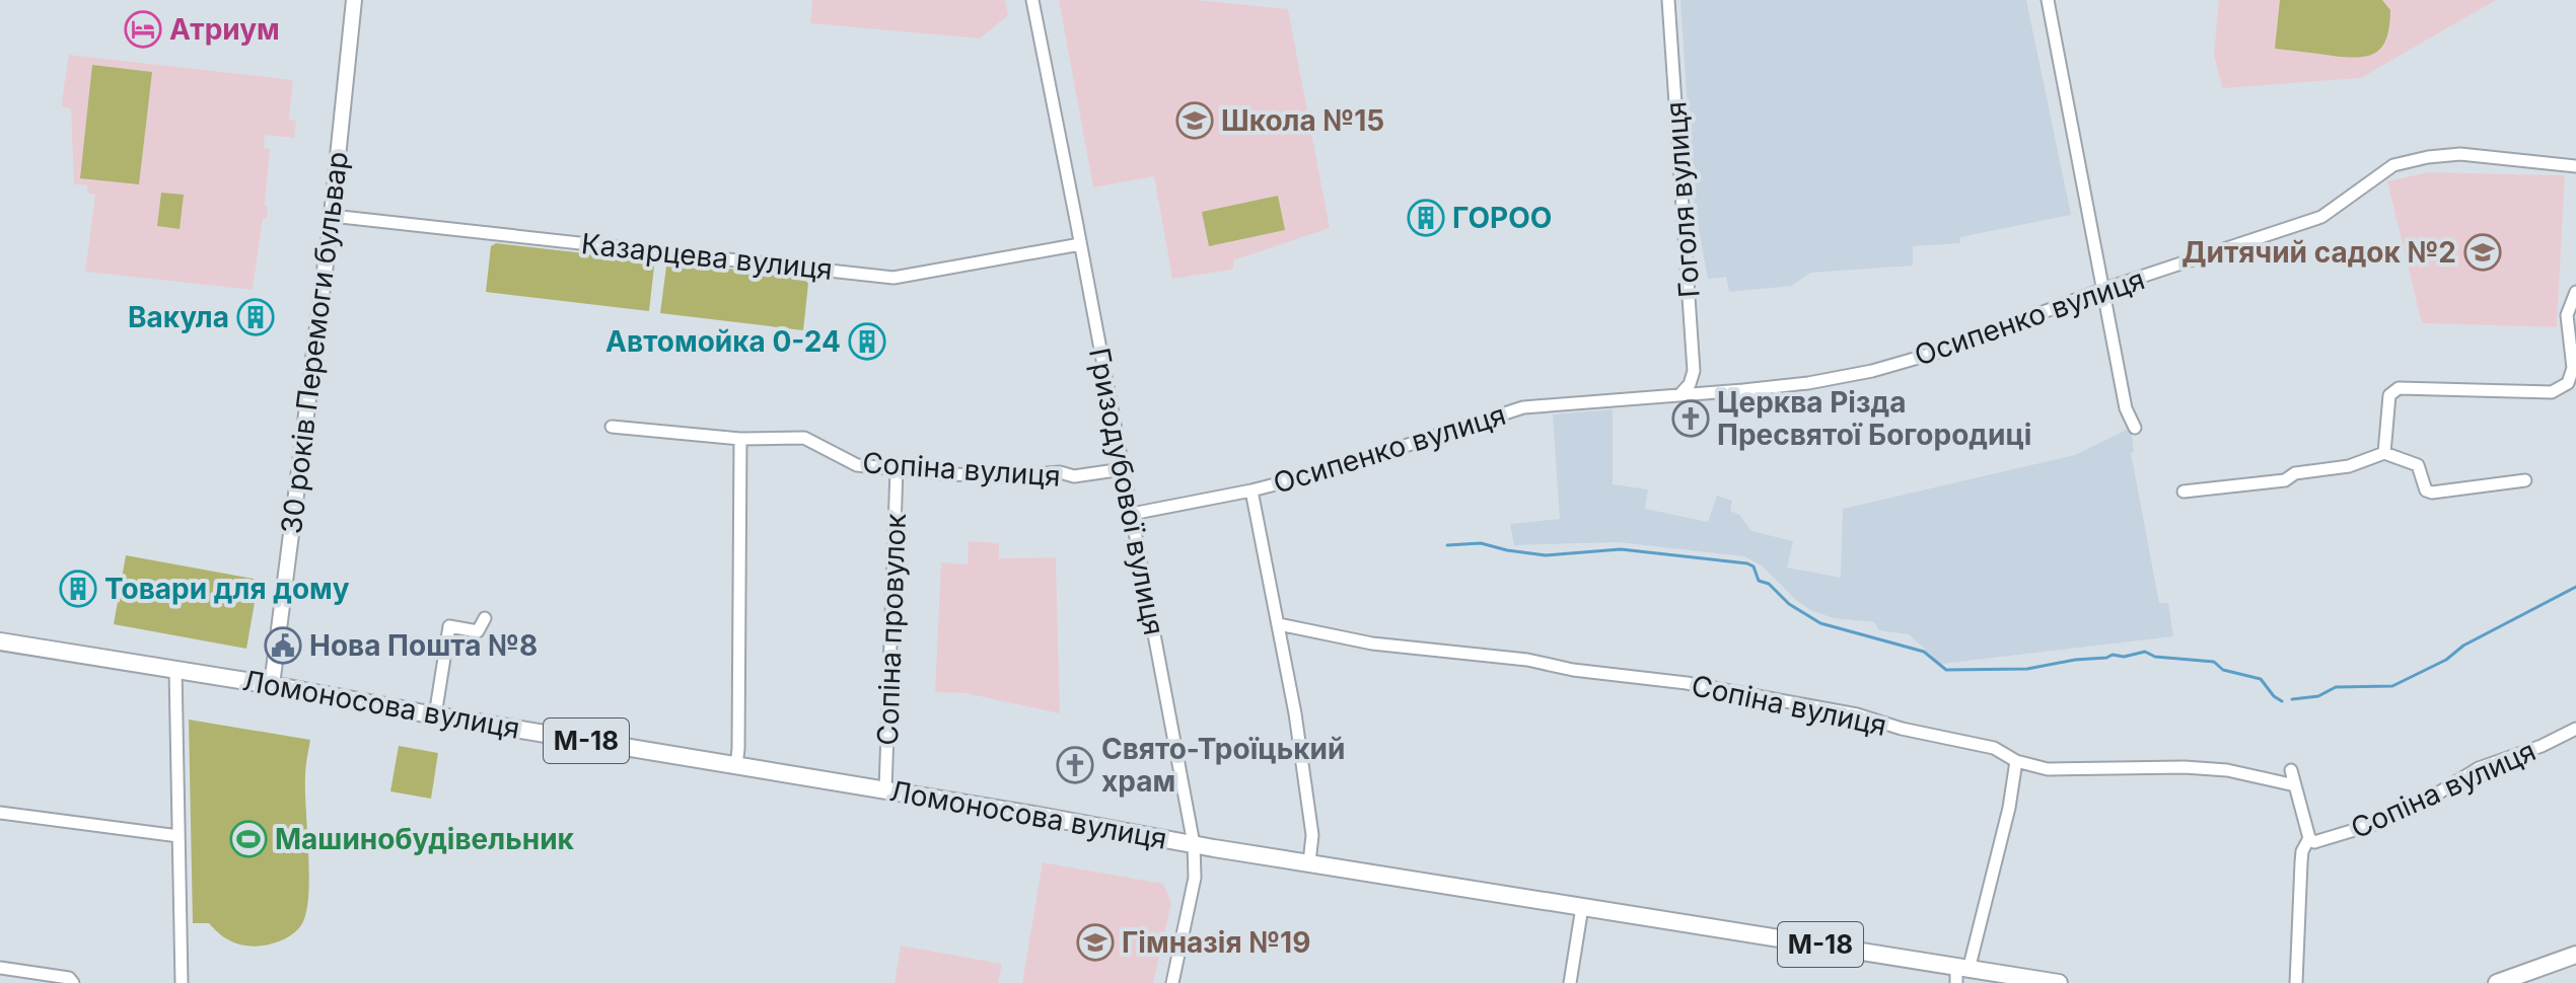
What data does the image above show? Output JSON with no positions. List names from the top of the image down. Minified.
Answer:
{"streets":{"highway":["Ломоносова вулиця","М-18"],"main road":["30 років Перемоги бульвар"],"street":["Гоголя вулиця","Казарцева вулиця","Осипенко вулиця","Сопіна вулиця","Гризодубової вулиця","Сопіна провулок"]},"crossings":[["Гоголя вулиця","Осипенко вулиця"],["Казарцева вулиця","30 років Перемоги бульвар"],["Казарцева вулиця","Гризодубової вулиця"],["Осипенко вулиця","Гризодубової вулиця"],["30 років Перемоги бульвар","Ломоносова вулиця"],["Сопіна вулиця","Гризодубової вулиця"],["Сопіна вулиця","Сопіна провулок"],["Гризодубової вулиця","Ломоносова вулиця"],["Сопіна провулок","Ломоносова вулиця"]],"places":{"hotel":["Атриум"],"school or university":["Школа №15","Дитячий садок №2","Гімназія №19"],"building":["ГОРОО","Вакула","Автомойка 0-24","Товари для дому"],"church":["Церква Різда Пресвятої Богородиці","Свято-Троїцький храм"],"public building":["Нова Пошта №8"],"sports":["Машинобудівельник"]}}
